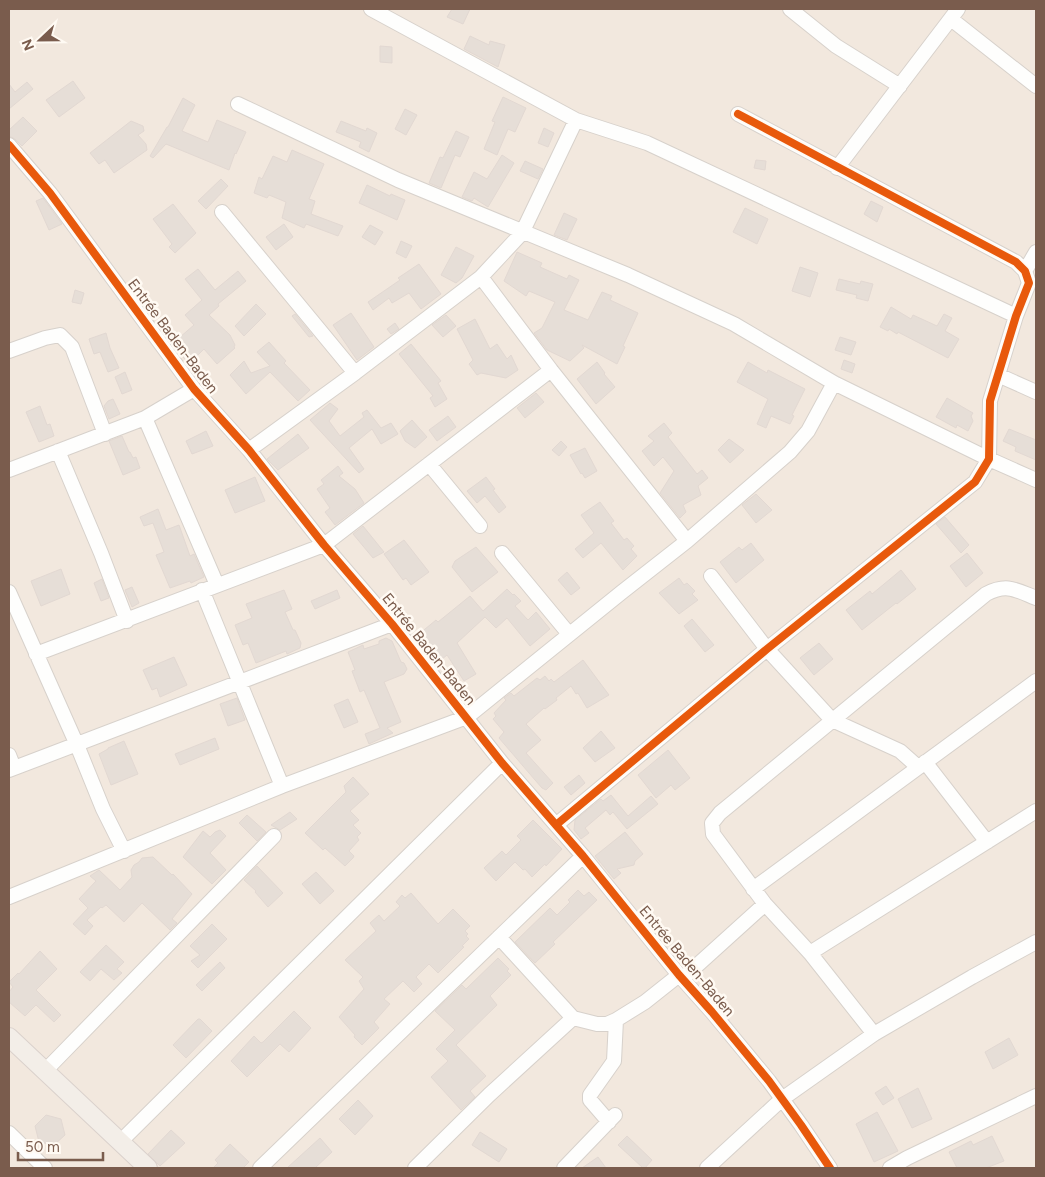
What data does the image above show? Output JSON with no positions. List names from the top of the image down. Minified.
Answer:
{"streets":{"street":["Entrée Baden-Baden"]},"scale_bar":"50 m","north":"left"}
